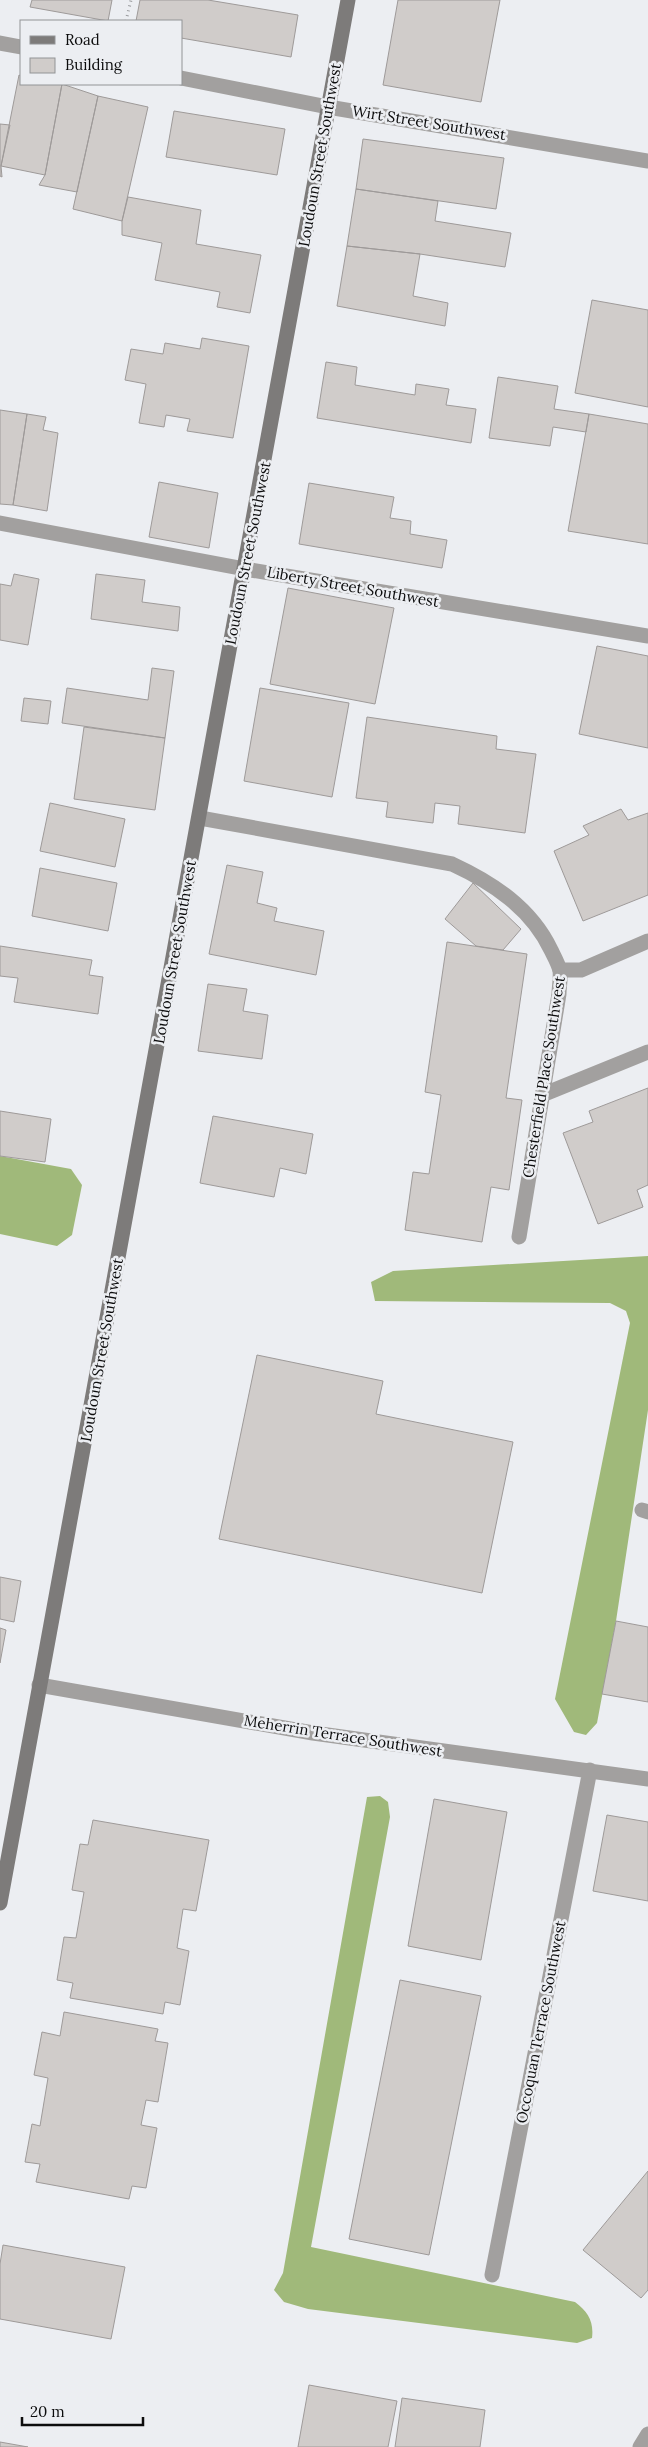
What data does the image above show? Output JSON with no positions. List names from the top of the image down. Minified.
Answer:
{"streets":{"main road":["Loudoun Street Southwest"],"street":["Wirt Street Southwest","Liberty Street Southwest","Chesterfield Place Southwest","Meherrin Terrace Southwest","Occoquan Terrace Southwest"]},"crossings":[["Wirt Street Southwest","Loudoun Street Southwest"],["Loudoun Street Southwest","Liberty Street Southwest"],["Loudoun Street Southwest","Chesterfield Place Southwest"],["Loudoun Street Southwest","Meherrin Terrace Southwest"],["Meherrin Terrace Southwest","Occoquan Terrace Southwest"]],"legend":["Road","Building"],"scale_bar":"20 m"}
